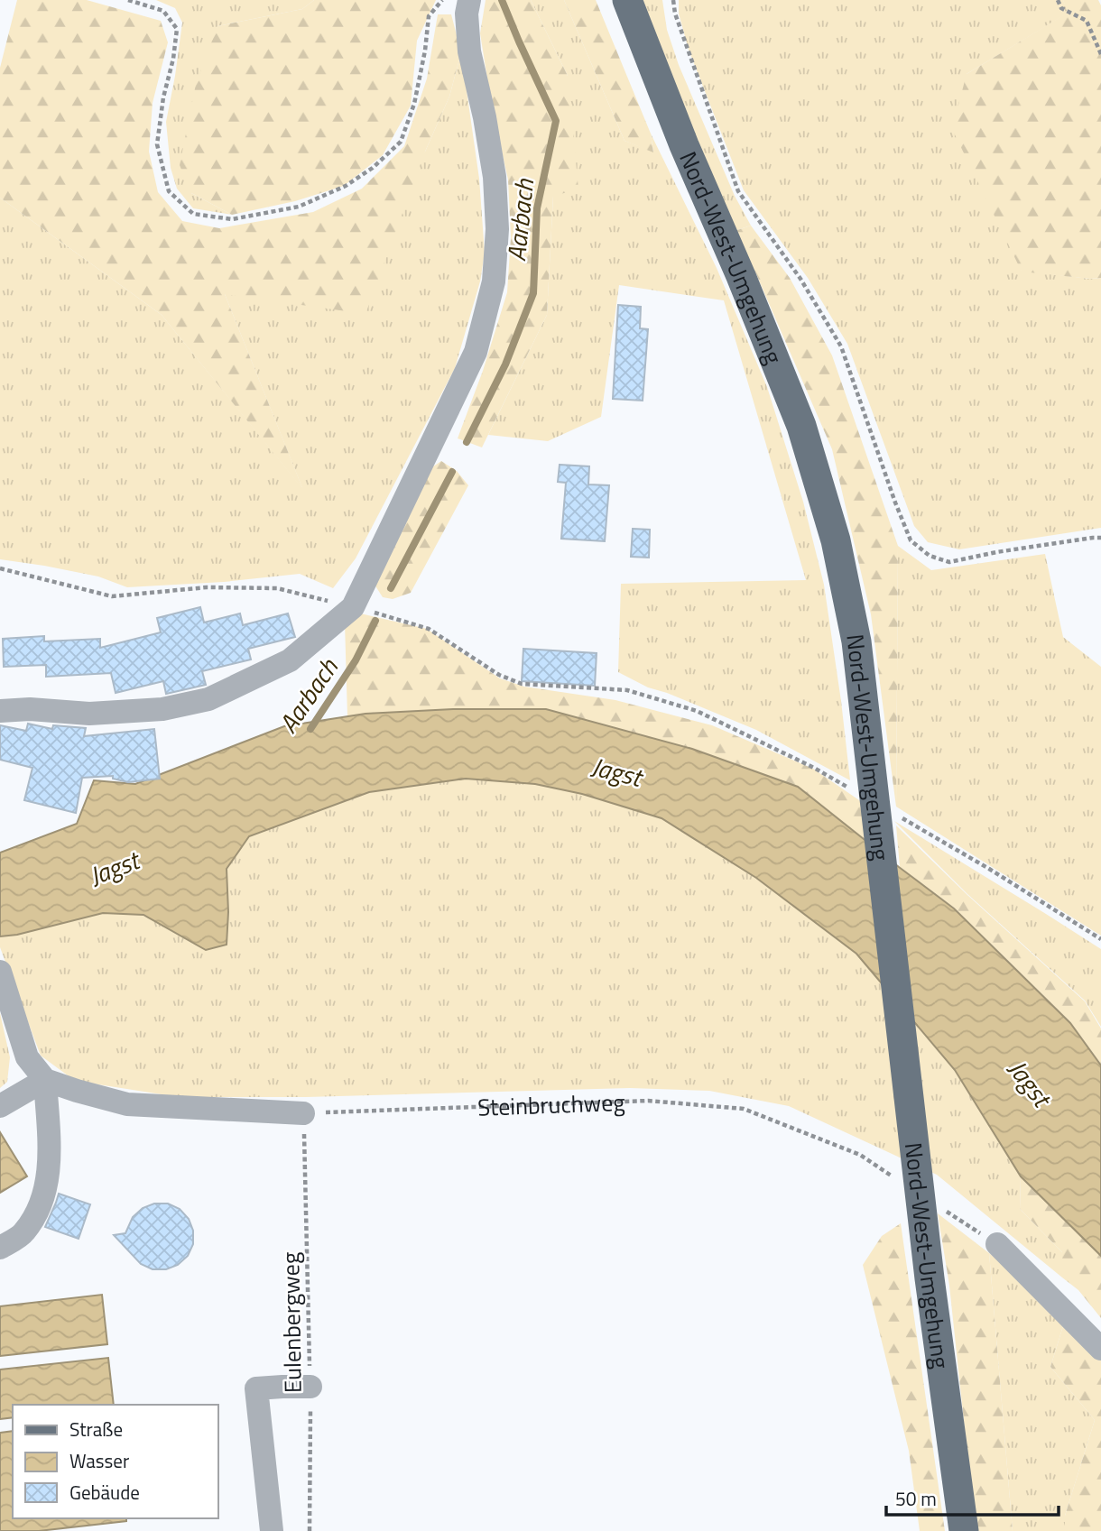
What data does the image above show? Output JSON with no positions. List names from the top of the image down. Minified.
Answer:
{"streets":{"main road":["Nord-West-Umgehung"],"path":["Steinbruchweg","Eulenbergweg"]},"crossings":[["Steinbruchweg","Eulenbergweg"]],"water":["Aarbach","Jagst"],"legend":["Straße","Wasser","Gebäude"],"scale_bar":"50 m"}
